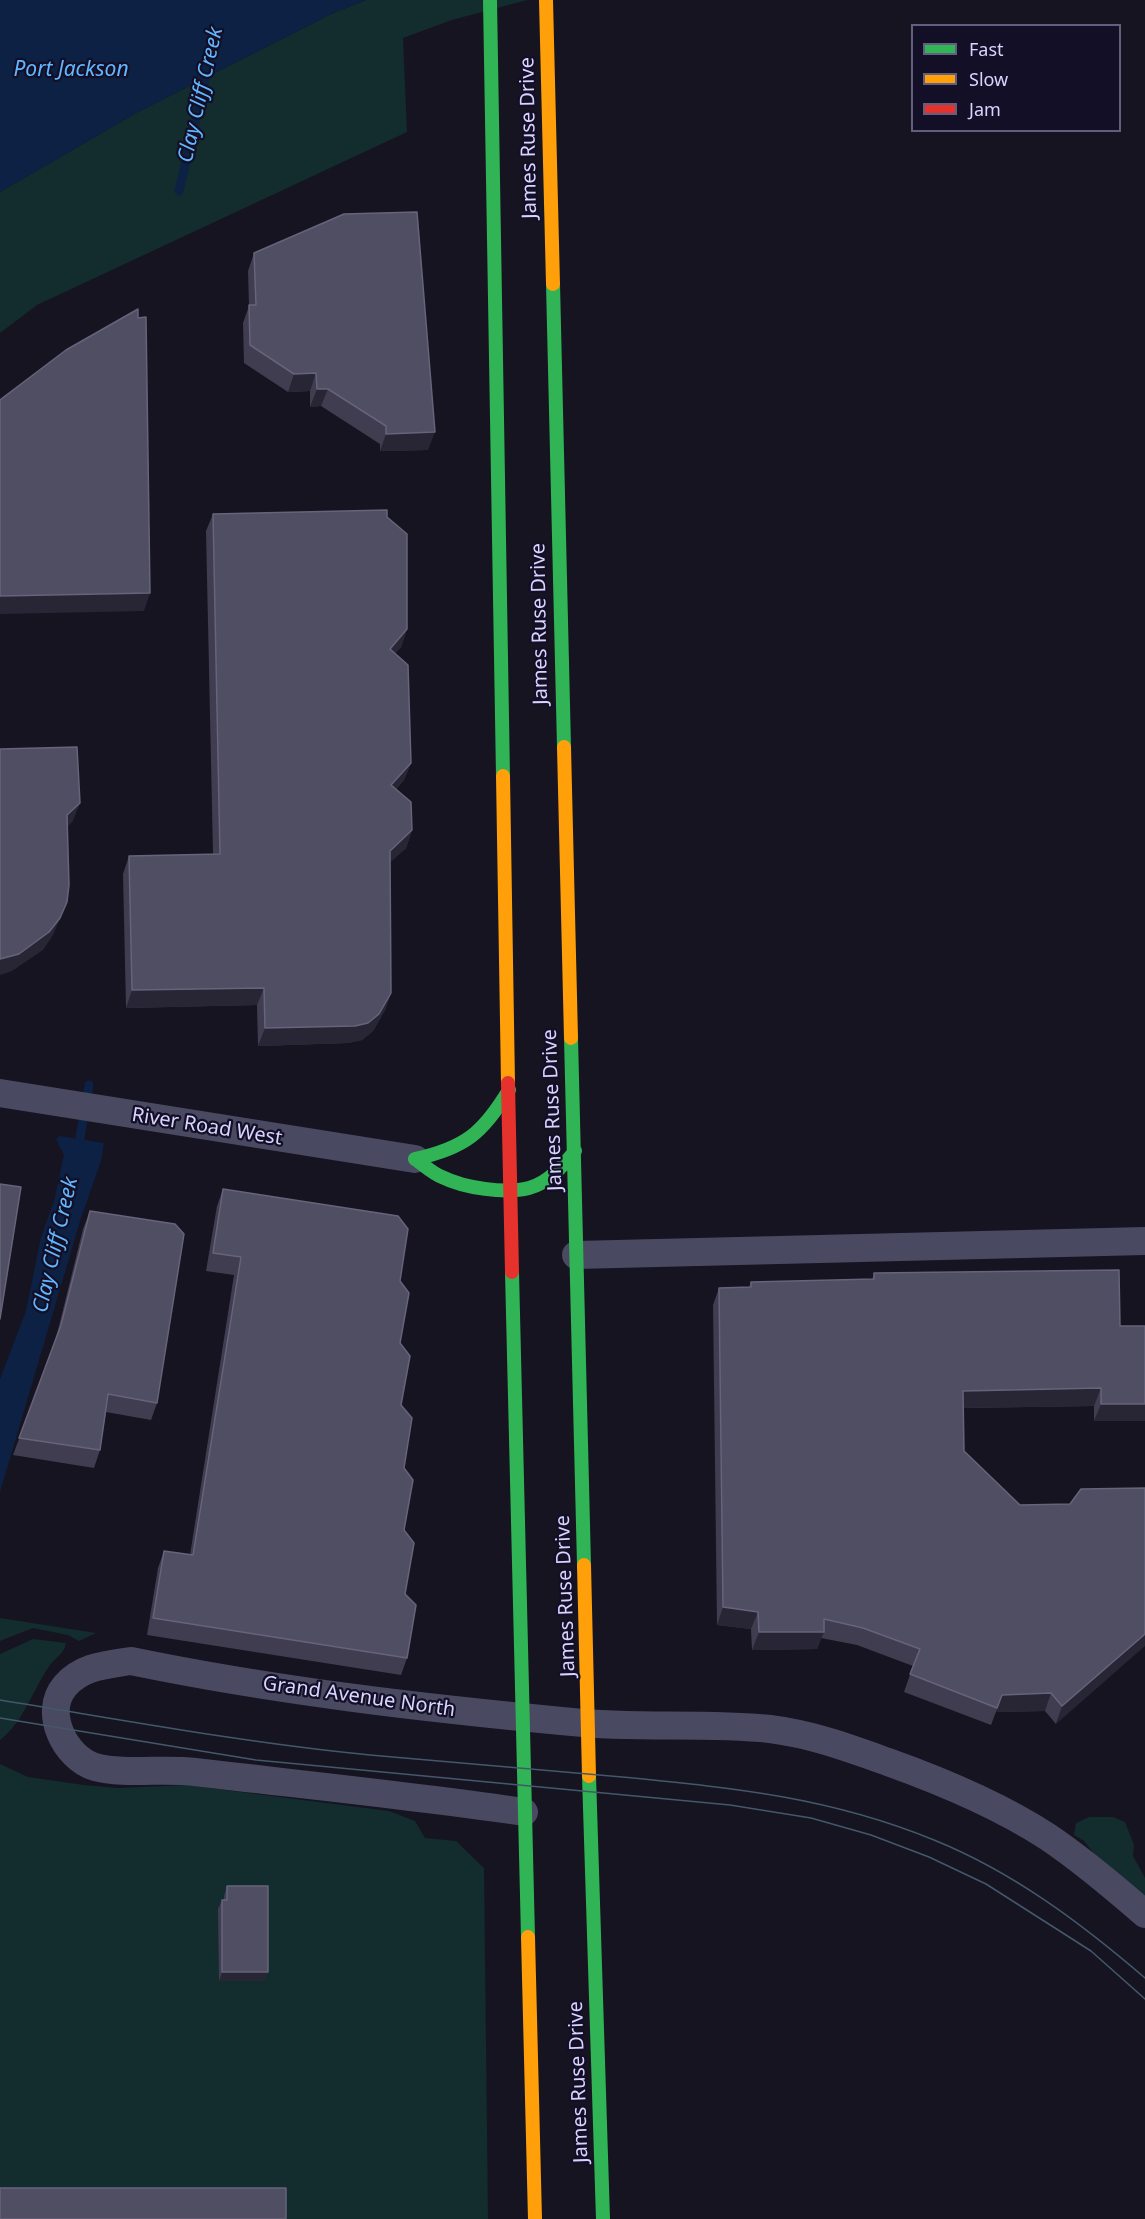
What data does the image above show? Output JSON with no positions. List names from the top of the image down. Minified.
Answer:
{"streets":{"main road":["James Ruse Drive"],"street":["River Road West","Grand Avenue North"]},"crossings":[["James Ruse Drive","Grand Avenue North"]],"water":["Port Jackson","Clay Cliff Creek"],"legend":["Fast","Slow","Jam"]}
